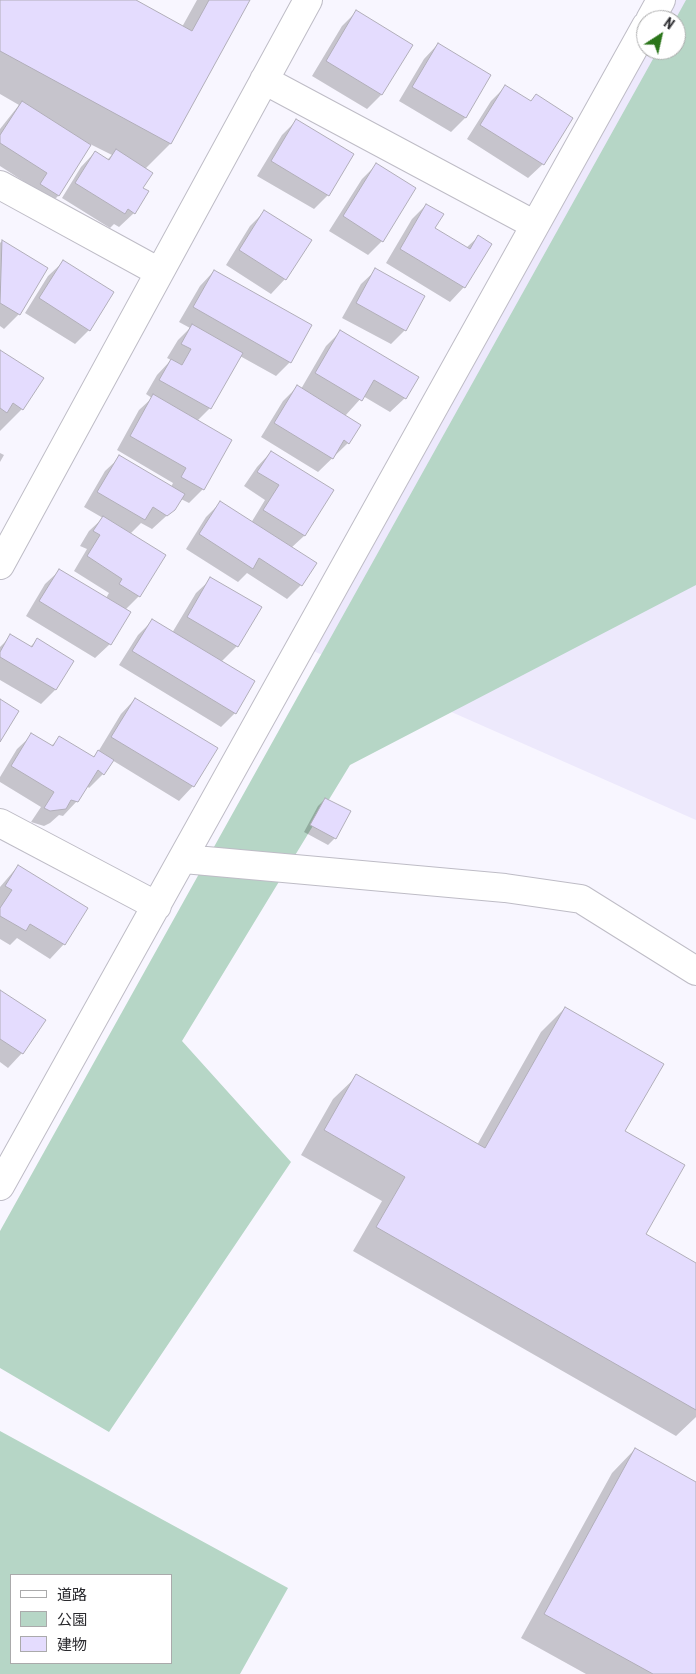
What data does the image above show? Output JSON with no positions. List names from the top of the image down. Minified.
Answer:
{"legend":["道路","公園","建物"],"north":"top right"}
